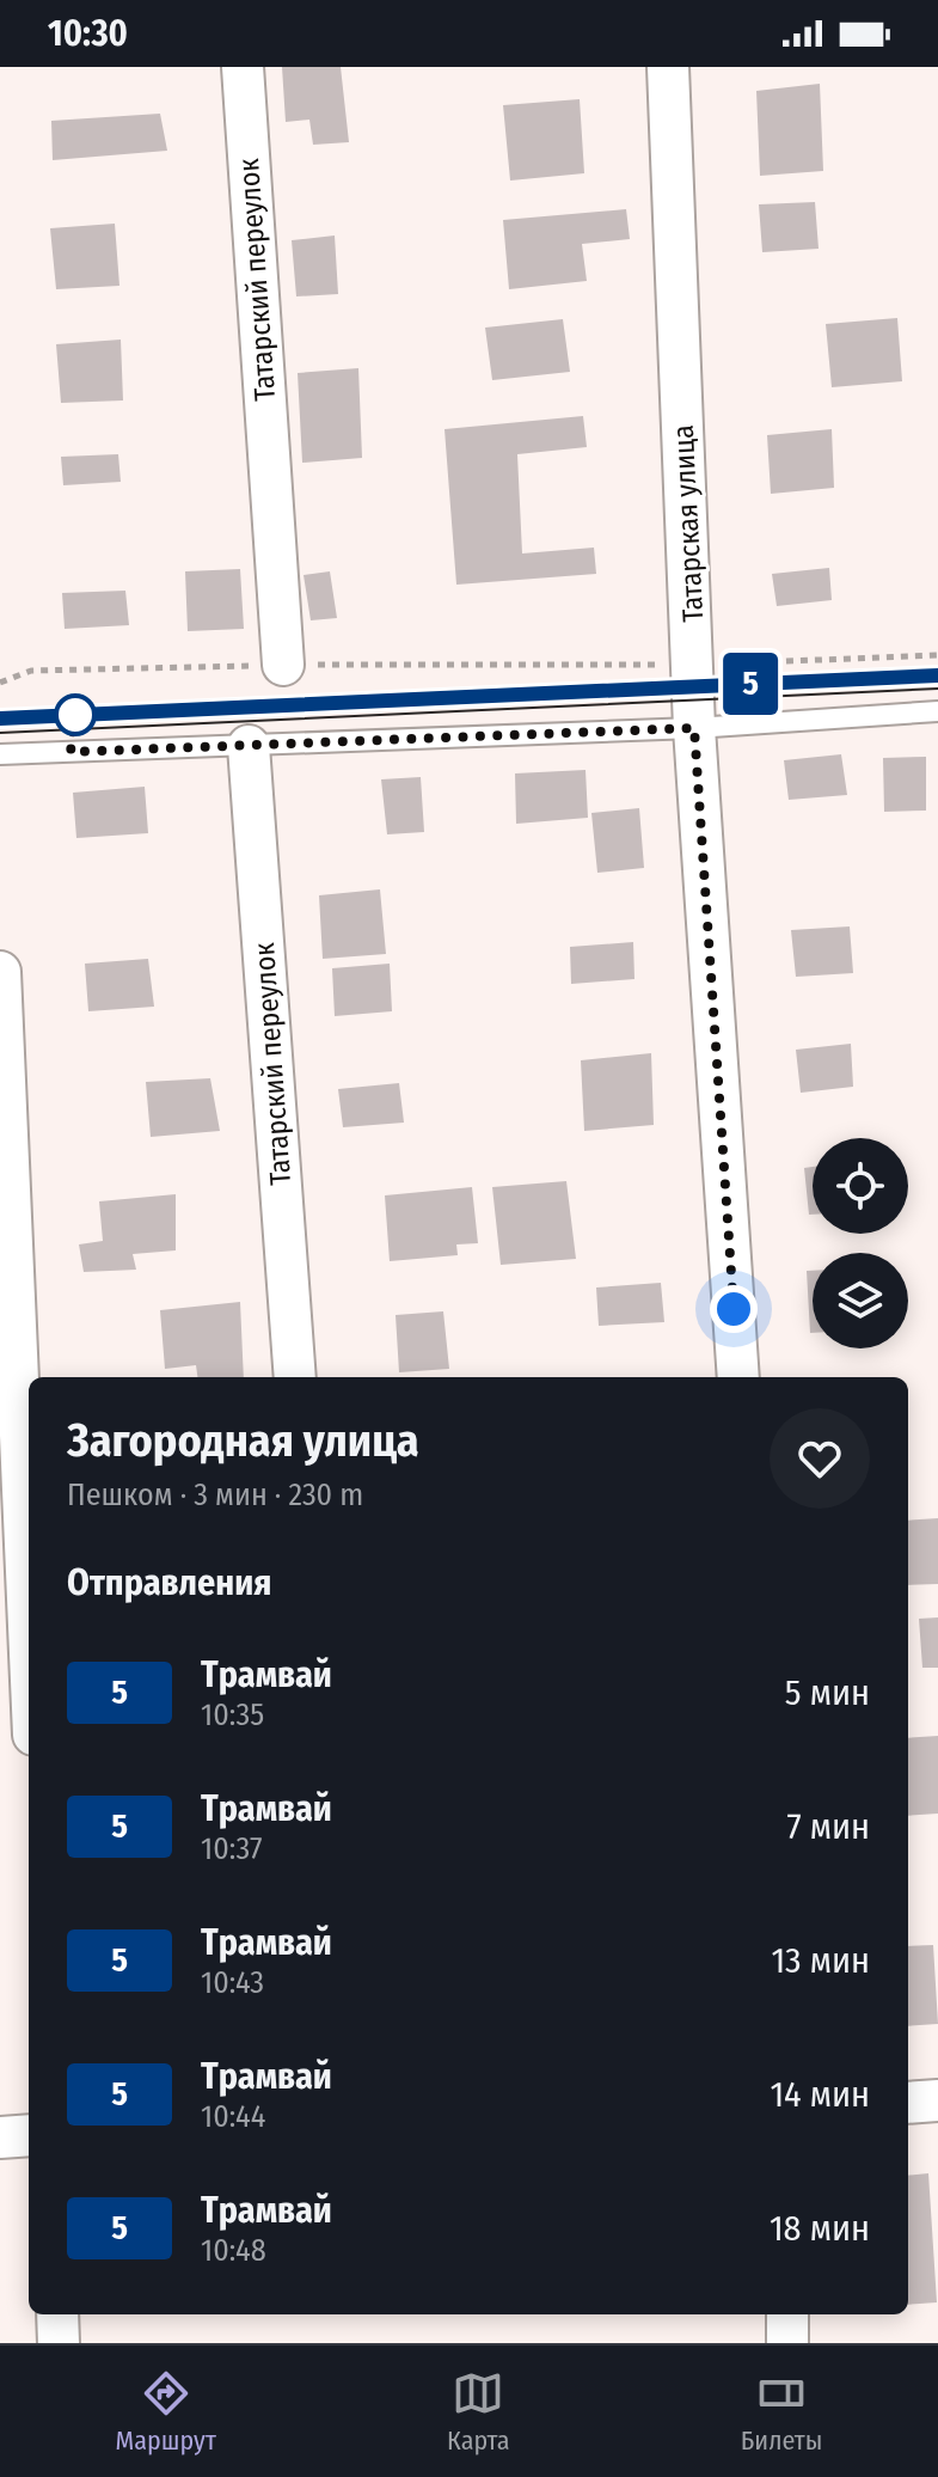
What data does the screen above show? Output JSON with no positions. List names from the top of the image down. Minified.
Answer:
{"streets":{"street":["Татарский переулок","Татарская улица"]},"lines":["tram line 5"],"page":{"status":"10:30","on_map":"5","heading":[["Загородная улица","Пешком · 3 мин · 230 m"],"Отправления"],"list":[{"mark":"5","name":"Трамвай","note":"10:35","value":"5 мин"},{"mark":"5","name":"Трамвай","note":"10:37","value":"7 мин"},{"mark":"5","name":"Трамвай","note":"10:43","value":"13 мин"},{"mark":"5","name":"Трамвай","note":"10:44","value":"14 мин"},{"mark":"5","name":"Трамвай","note":"10:48","value":"18 мин"}],"tabs":["Маршрут","Карта","Билеты"]}}
